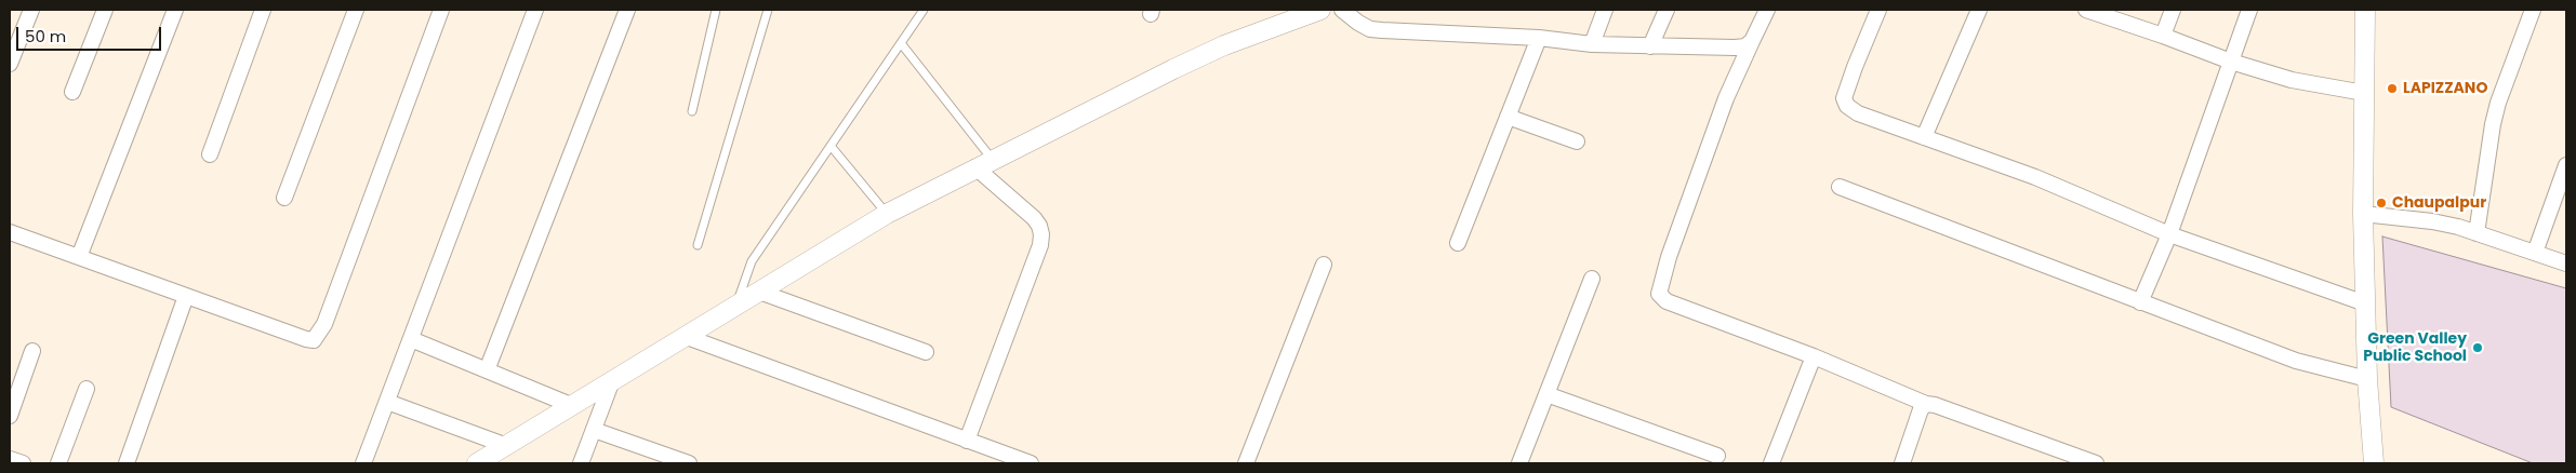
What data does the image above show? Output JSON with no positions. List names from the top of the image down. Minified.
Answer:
{"places":["LAPIZZANO","Chaupalpur","Green Valley Public School"],"scale_bar":"50 m"}
